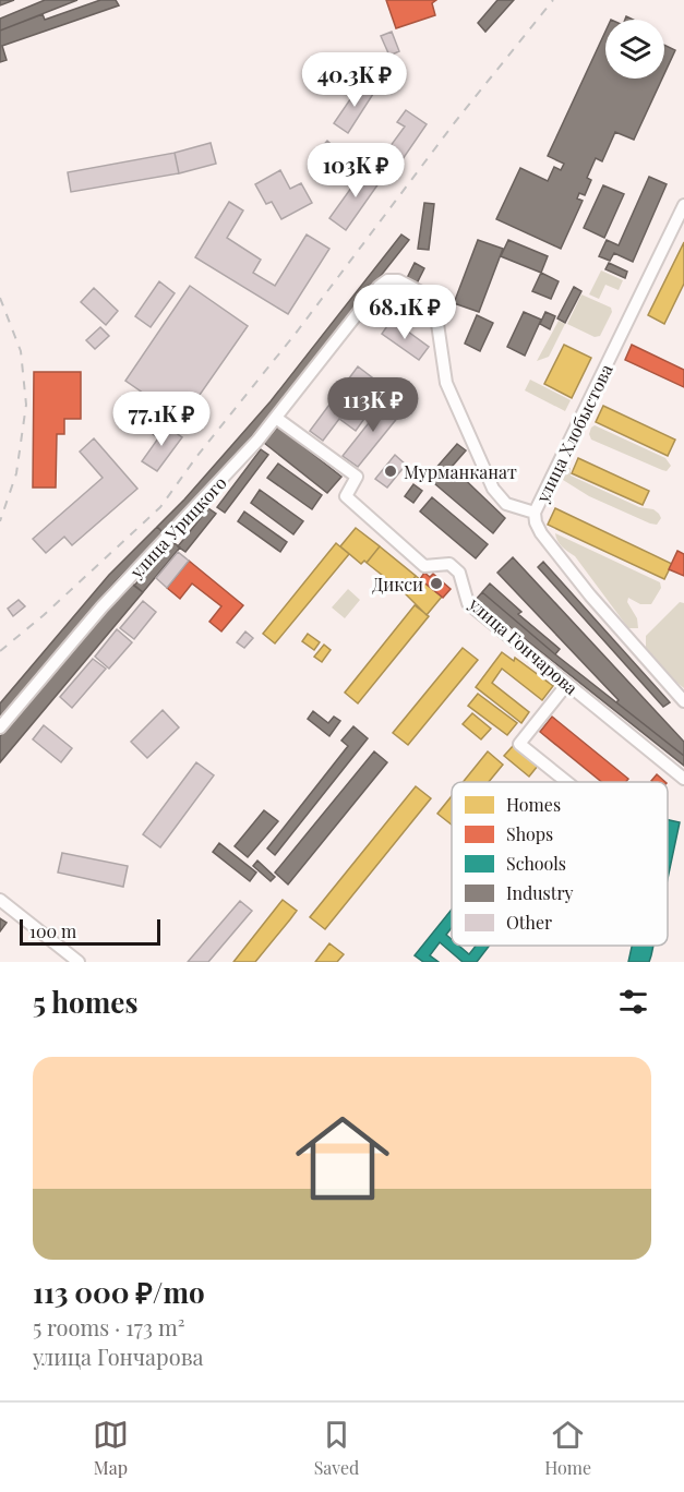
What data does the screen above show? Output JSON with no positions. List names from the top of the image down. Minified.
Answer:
{"streets":{"street":["улица Хлобыстова","улица Урицкого","улица Гончарова"]},"crossings":[["улица Хлобыстова","улица Урицкого"],["улица Урицкого","улица Гончарова"]],"places":["Мурманканат","Дикси"],"legend":["Homes","Shops","Schools","Industry","Other"],"scale_bar":"100 m","page":{"price":["40.3K ₽","103K ₽","68.1K ₽","113K ₽","77.1K ₽"],"scale":"100 m","heading":"5 homes","list":[{"name":"113 000 ₽/mo","note":"5 rooms · 173 m² · улица Гончарова"}],"tabs":["Map","Saved","Home"]}}
